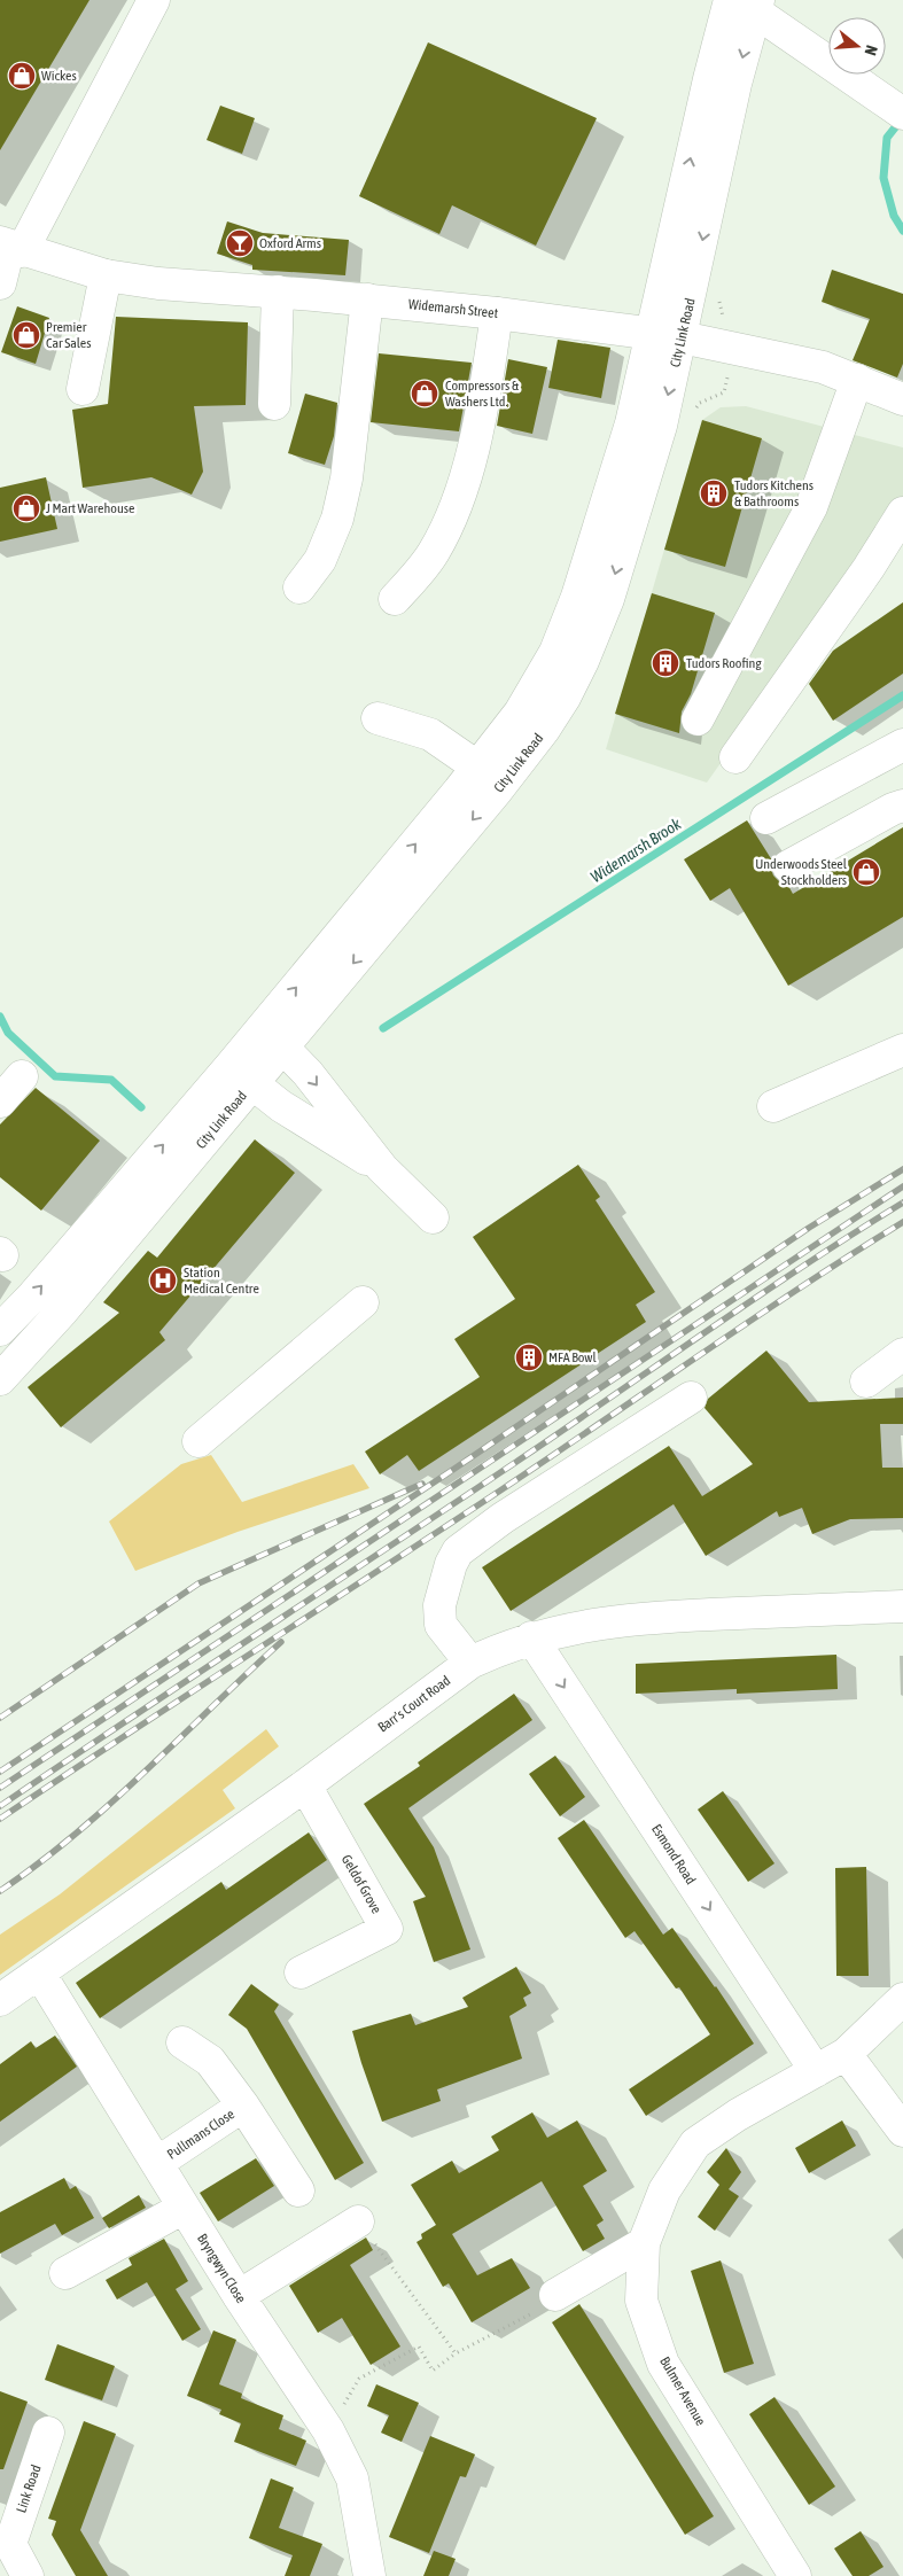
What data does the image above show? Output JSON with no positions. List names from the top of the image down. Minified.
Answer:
{"streets":{"main road":["Widemarsh Street","City Link Road","Barr's Court Road","Esmond Road","Geldof Grove","Pullmans Close","Bryngwyn Close","Bulmer Avenue","Link Road"]},"crossings":[["Widemarsh Street","City Link Road"],["Barr's Court Road","Esmond Road"],["Barr's Court Road","Geldof Grove"],["Barr's Court Road","Bryngwyn Close"],["Esmond Road","Bulmer Avenue"],["Pullmans Close","Bryngwyn Close"]],"one_way":["Esmond Road"],"water":["Widemarsh Brook"],"places":{"shop":["Wickes","Premier Car Sales","Compressors & Washers Ltd.","J Mart Warehouse","Underwoods Steel Stockholders"],"bar":["Oxford Arms"],"building":["Tudors Kitchens & Bathrooms","Tudors Roofing","MFA Bowl"],"hospital":["Station Medical Centre"]},"north":"right"}
